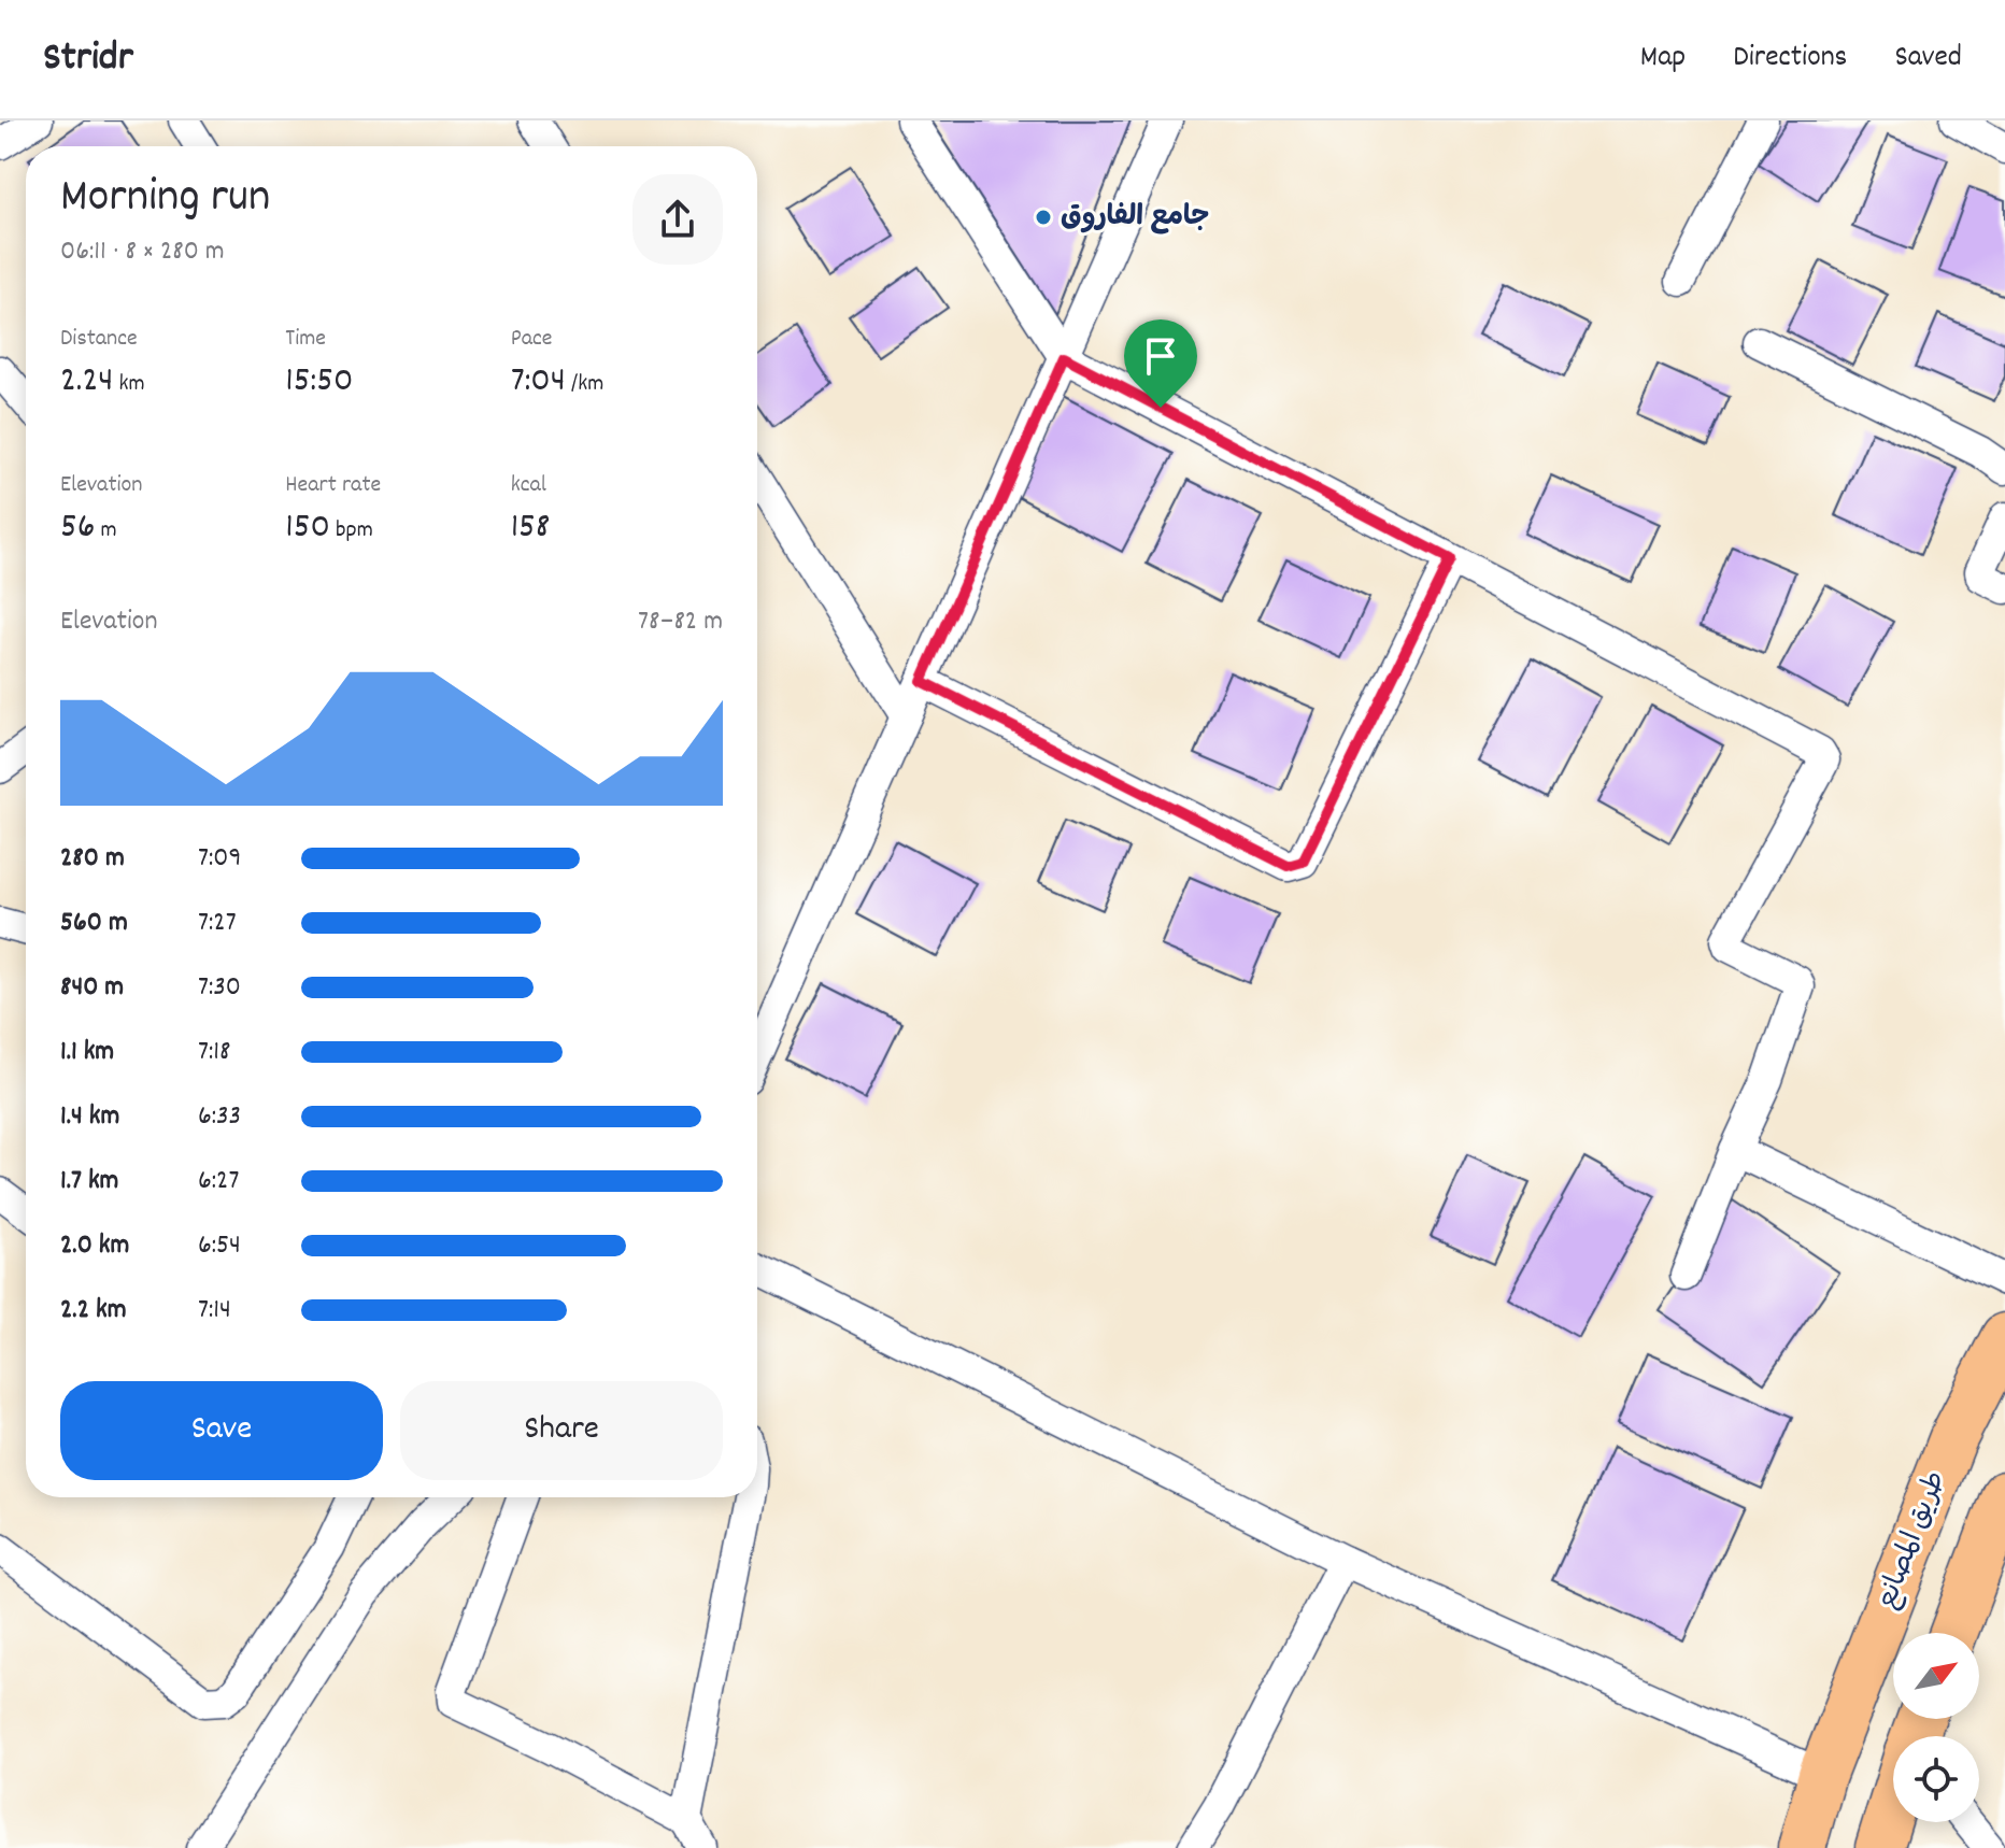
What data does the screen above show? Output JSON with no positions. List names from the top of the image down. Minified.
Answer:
{"streets":{"main road":["طريق المصانع"]},"places":["جامع الفاروق"],"north":"top right","page":{"header":"Stridr","nav":["Map","Directions","Saved"],"heading":["Morning run","06:11 · 8 × 280 m"],"stats":[["Distance","2.24 km"],["Time","15:50"],["Pace","7:04 /km"],["Elevation","56 m"],["Heart rate","150 bpm"],["kcal","158"]],"chart":["Elevation","78–82 m"],"list":[{"name":"280 m","note":"7:09"},{"name":"560 m","note":"7:27"},{"name":"840 m","note":"7:30"},{"name":"1.1 km","note":"7:18"},{"name":"1.4 km","note":"6:33"},{"name":"1.7 km","note":"6:27"},{"name":"2.0 km","note":"6:54"},{"name":"2.2 km","note":"7:14"}],"buttons":["Save","Share"]}}
